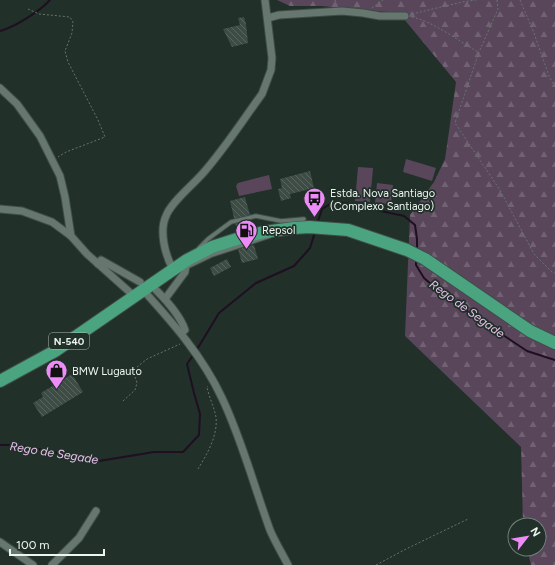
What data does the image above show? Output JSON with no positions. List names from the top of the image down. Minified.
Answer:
{"streets":{"highway":["N-540"]},"water":["Rego de Segade"],"places":{"bus stop":["Estda. Nova Santiago (Complexo Santiago)"],"fuel station":["Repsol"],"shop":["BMW Lugauto"]},"scale_bar":"100 m","north":"top right"}
